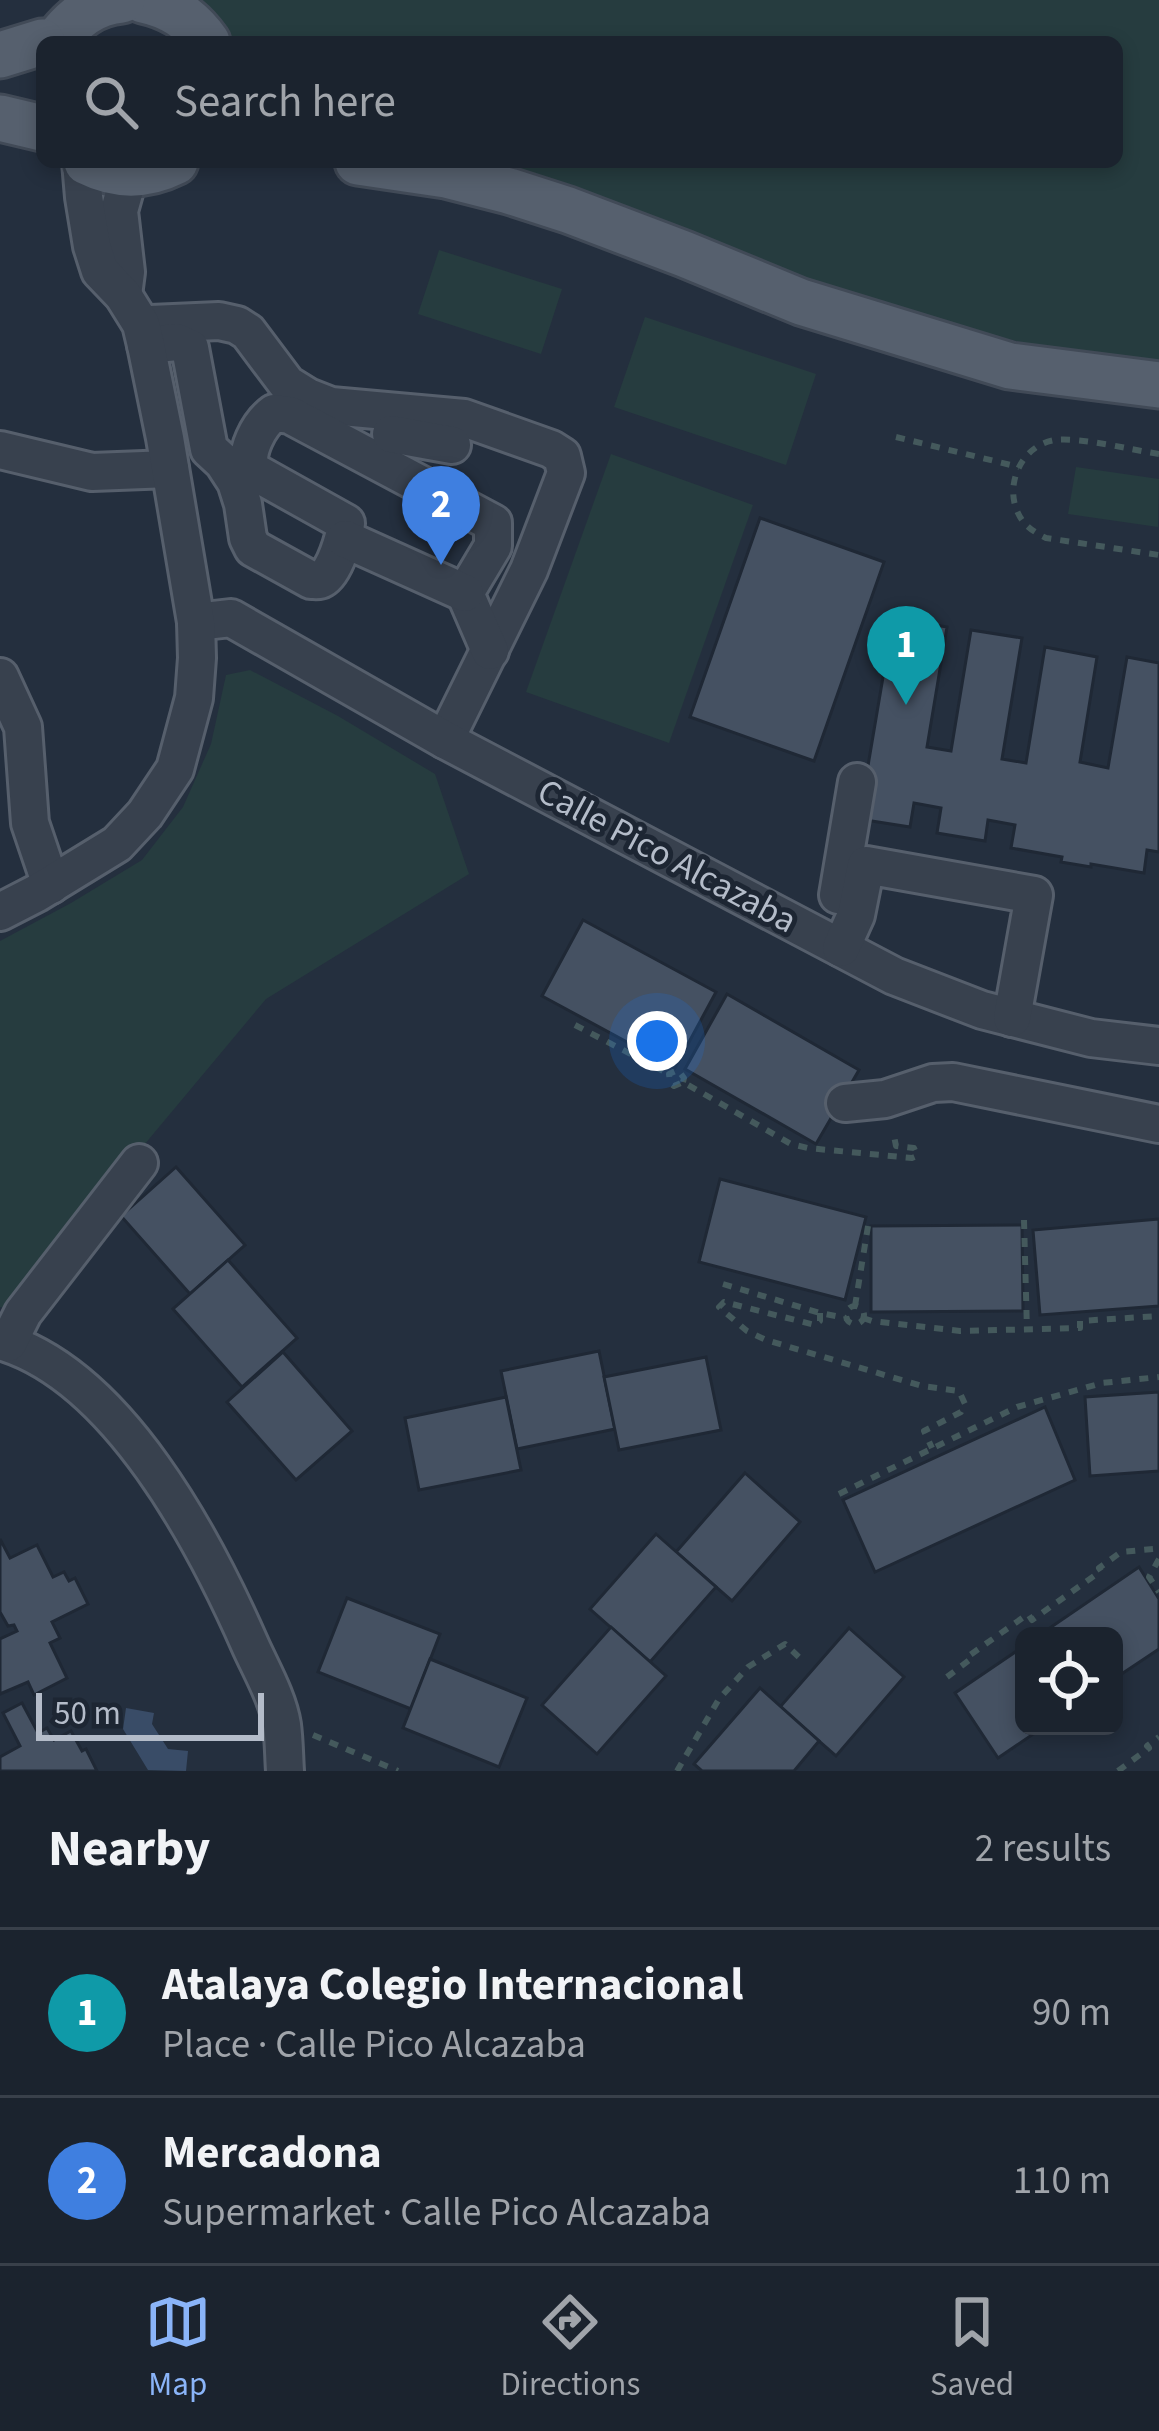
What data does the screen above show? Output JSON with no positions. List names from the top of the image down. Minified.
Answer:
{"streets":{"street":["Calle Pico Alcazaba"]},"scale_bar":"50 m","page":{"search":"Search here","pins":["2","1"],"scale":"50 m","heading":["Nearby","2 results"],"list":[{"mark":"1","name":"Atalaya Colegio Internacional","note":"Place · Calle Pico Alcazaba","value":"90 m"},{"mark":"2","name":"Mercadona","note":"Supermarket · Calle Pico Alcazaba","value":"110 m"}],"nav":["Map","Directions","Saved"]}}
